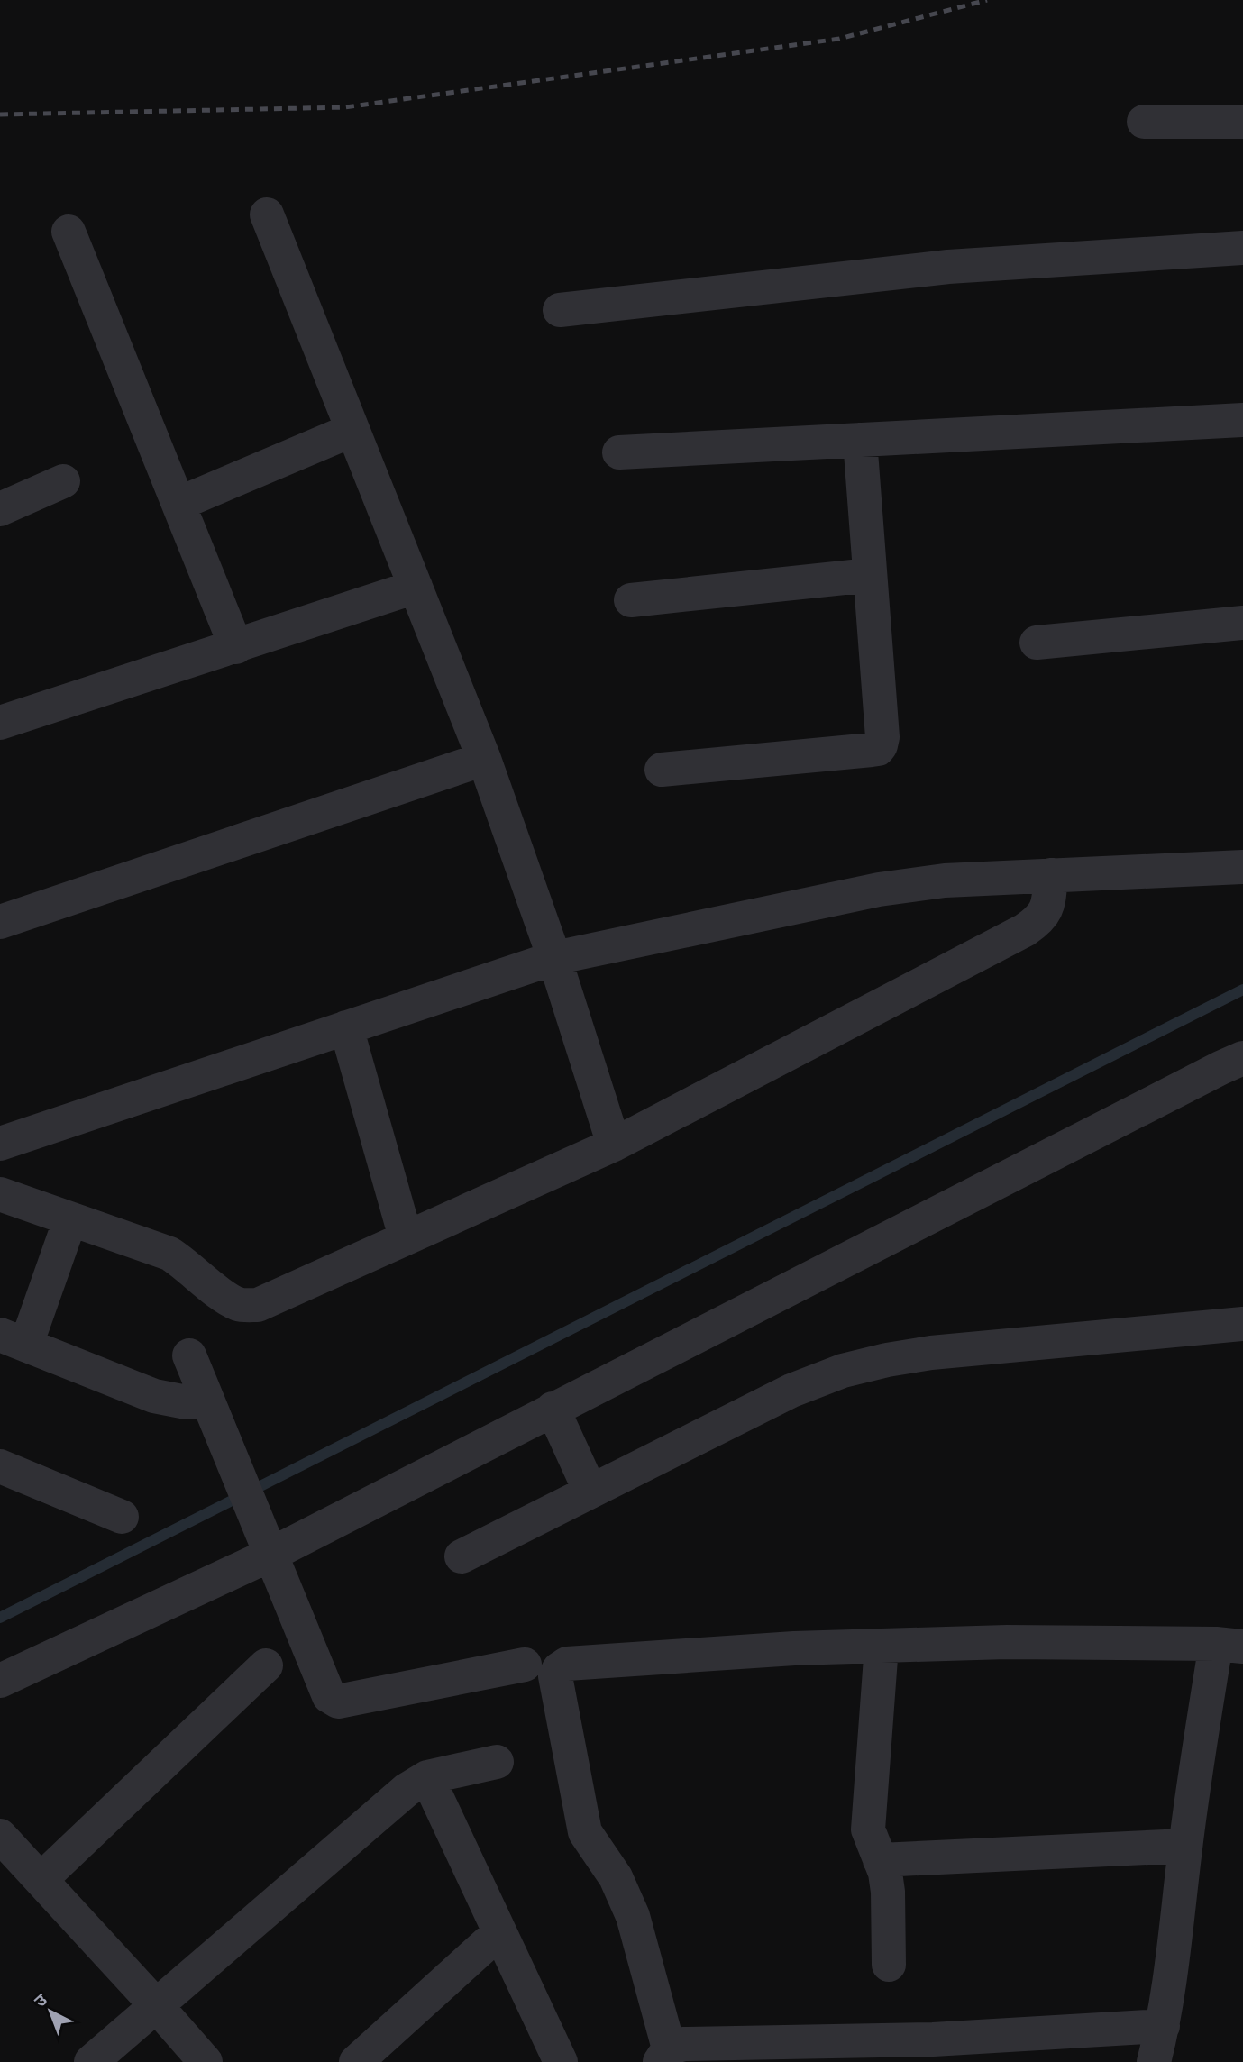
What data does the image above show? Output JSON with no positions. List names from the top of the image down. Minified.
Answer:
{"north":"top left"}
